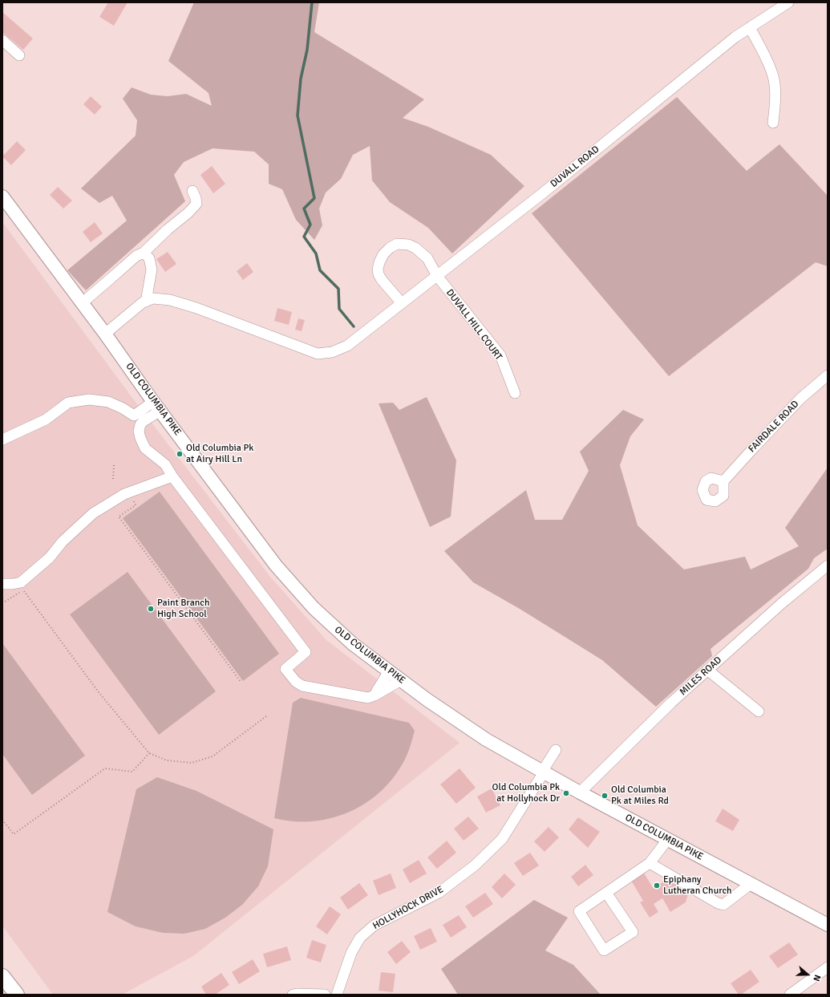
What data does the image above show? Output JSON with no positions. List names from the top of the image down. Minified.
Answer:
{"streets":{"main road":["OLD COLUMBIA PIKE"],"street":["DUVALL ROAD","DUVALL HILL COURT","FAIRDALE ROAD","MILES ROAD","HOLLYHOCK DRIVE"]},"crossings":[["DUVALL ROAD","DUVALL HILL COURT"],["OLD COLUMBIA PIKE","MILES ROAD"],["OLD COLUMBIA PIKE","HOLLYHOCK DRIVE"]],"places":["Old Columbia Pk at Airy Hill Ln","Paint Branch High School","Old Columbia Pk at Hollyhock Dr","Old Columbia Pk at Miles Rd","Epiphany Lutheran Church"],"north":"right"}
